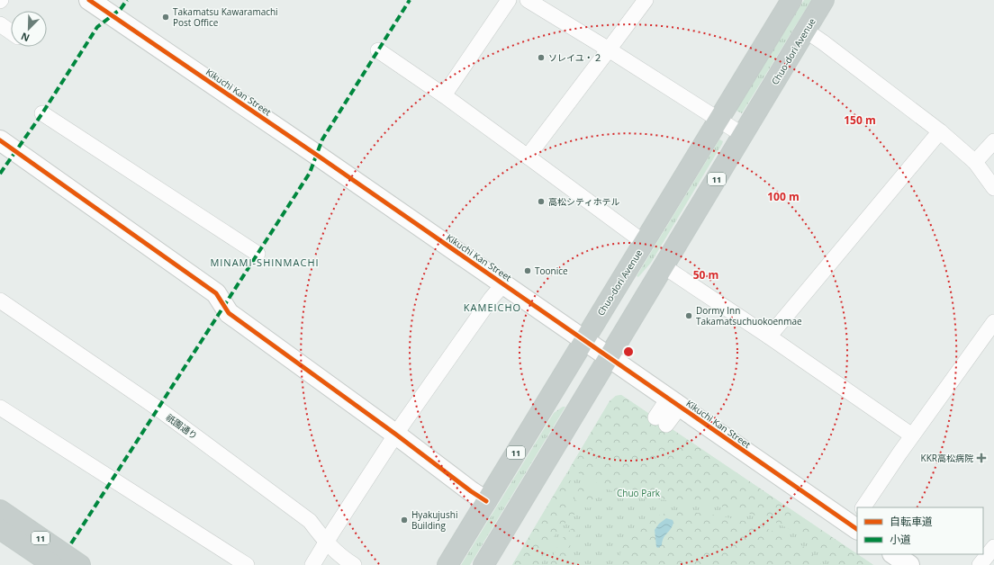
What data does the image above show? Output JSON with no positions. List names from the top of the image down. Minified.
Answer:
{"streets":{"highway":["Chuo-dori Avenue","11"],"street":["Kikuchi Kan Street","祇園通り"]},"crossings":[["Chuo-dori Avenue","Kikuchi Kan Street"]],"districts":["MINAMI-SHINMACHI","KAMEICHO"],"parks":["Chuo Park"],"places":{"other":["Takamatsu Kawaramachi Post Office","ソレイユ・２","高松シティホテル","Toonice","Dormy Inn Takamatsuchuokoenmae","Hyakujushi Building"],"health":["KKR高松病院"]},"legend":["自転車道","小道"],"north":"bottom left","rings":["150 m","100 m","50 m"]}
